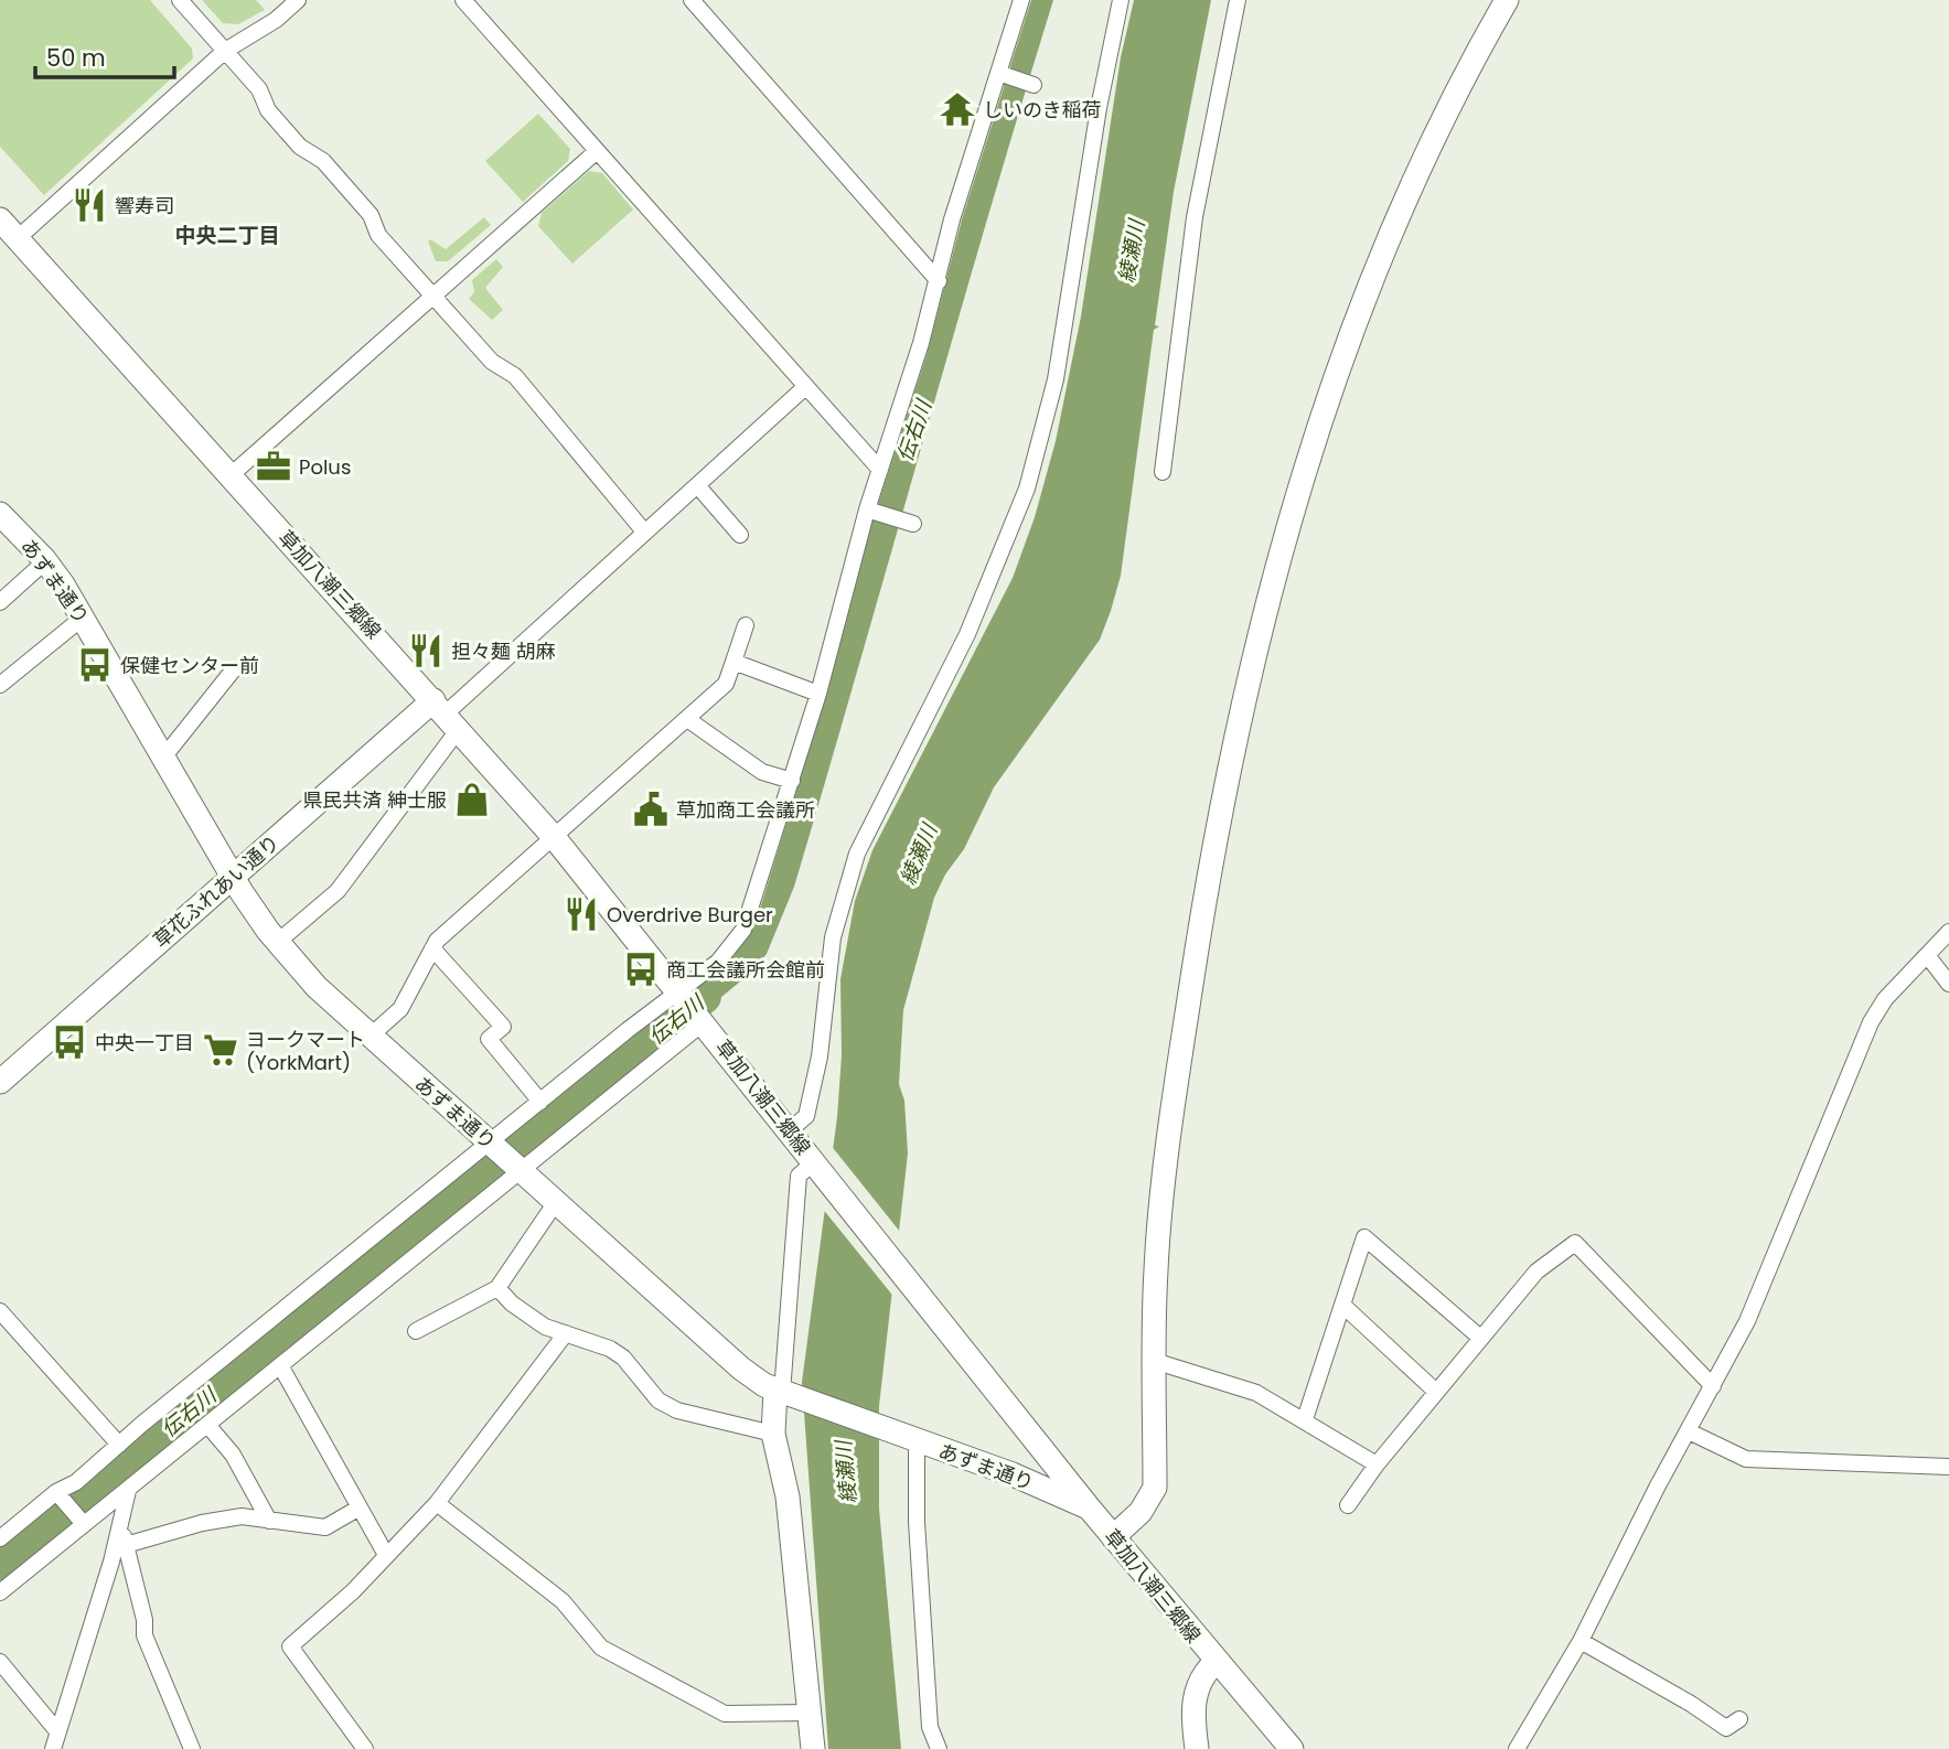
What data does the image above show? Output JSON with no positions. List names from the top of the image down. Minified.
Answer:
{"streets":{"street":["あずま通り","草加八潮三郷線","草花ふれあい通り"]},"crossings":[["あずま通り","草加八潮三郷線"],["あずま通り","草花ふれあい通り"],["草加八潮三郷線","草花ふれあい通り"]],"districts":["中央二丁目"],"water":["綾瀬川","伝右川"],"places":{"temple":["しいのき稲荷"],"restaurant":["響寿司","担々麺 胡麻","Overdrive Burger"],"office":["Polus"],"bus stop":["保健センター前","商工会議所会館前","中央一丁目"],"shop":["県民共済 紳士服"],"public building":["草加商工会議所"],"supermarket":["ヨークマート (YorkMart)"]},"scale_bar":"50 m"}
